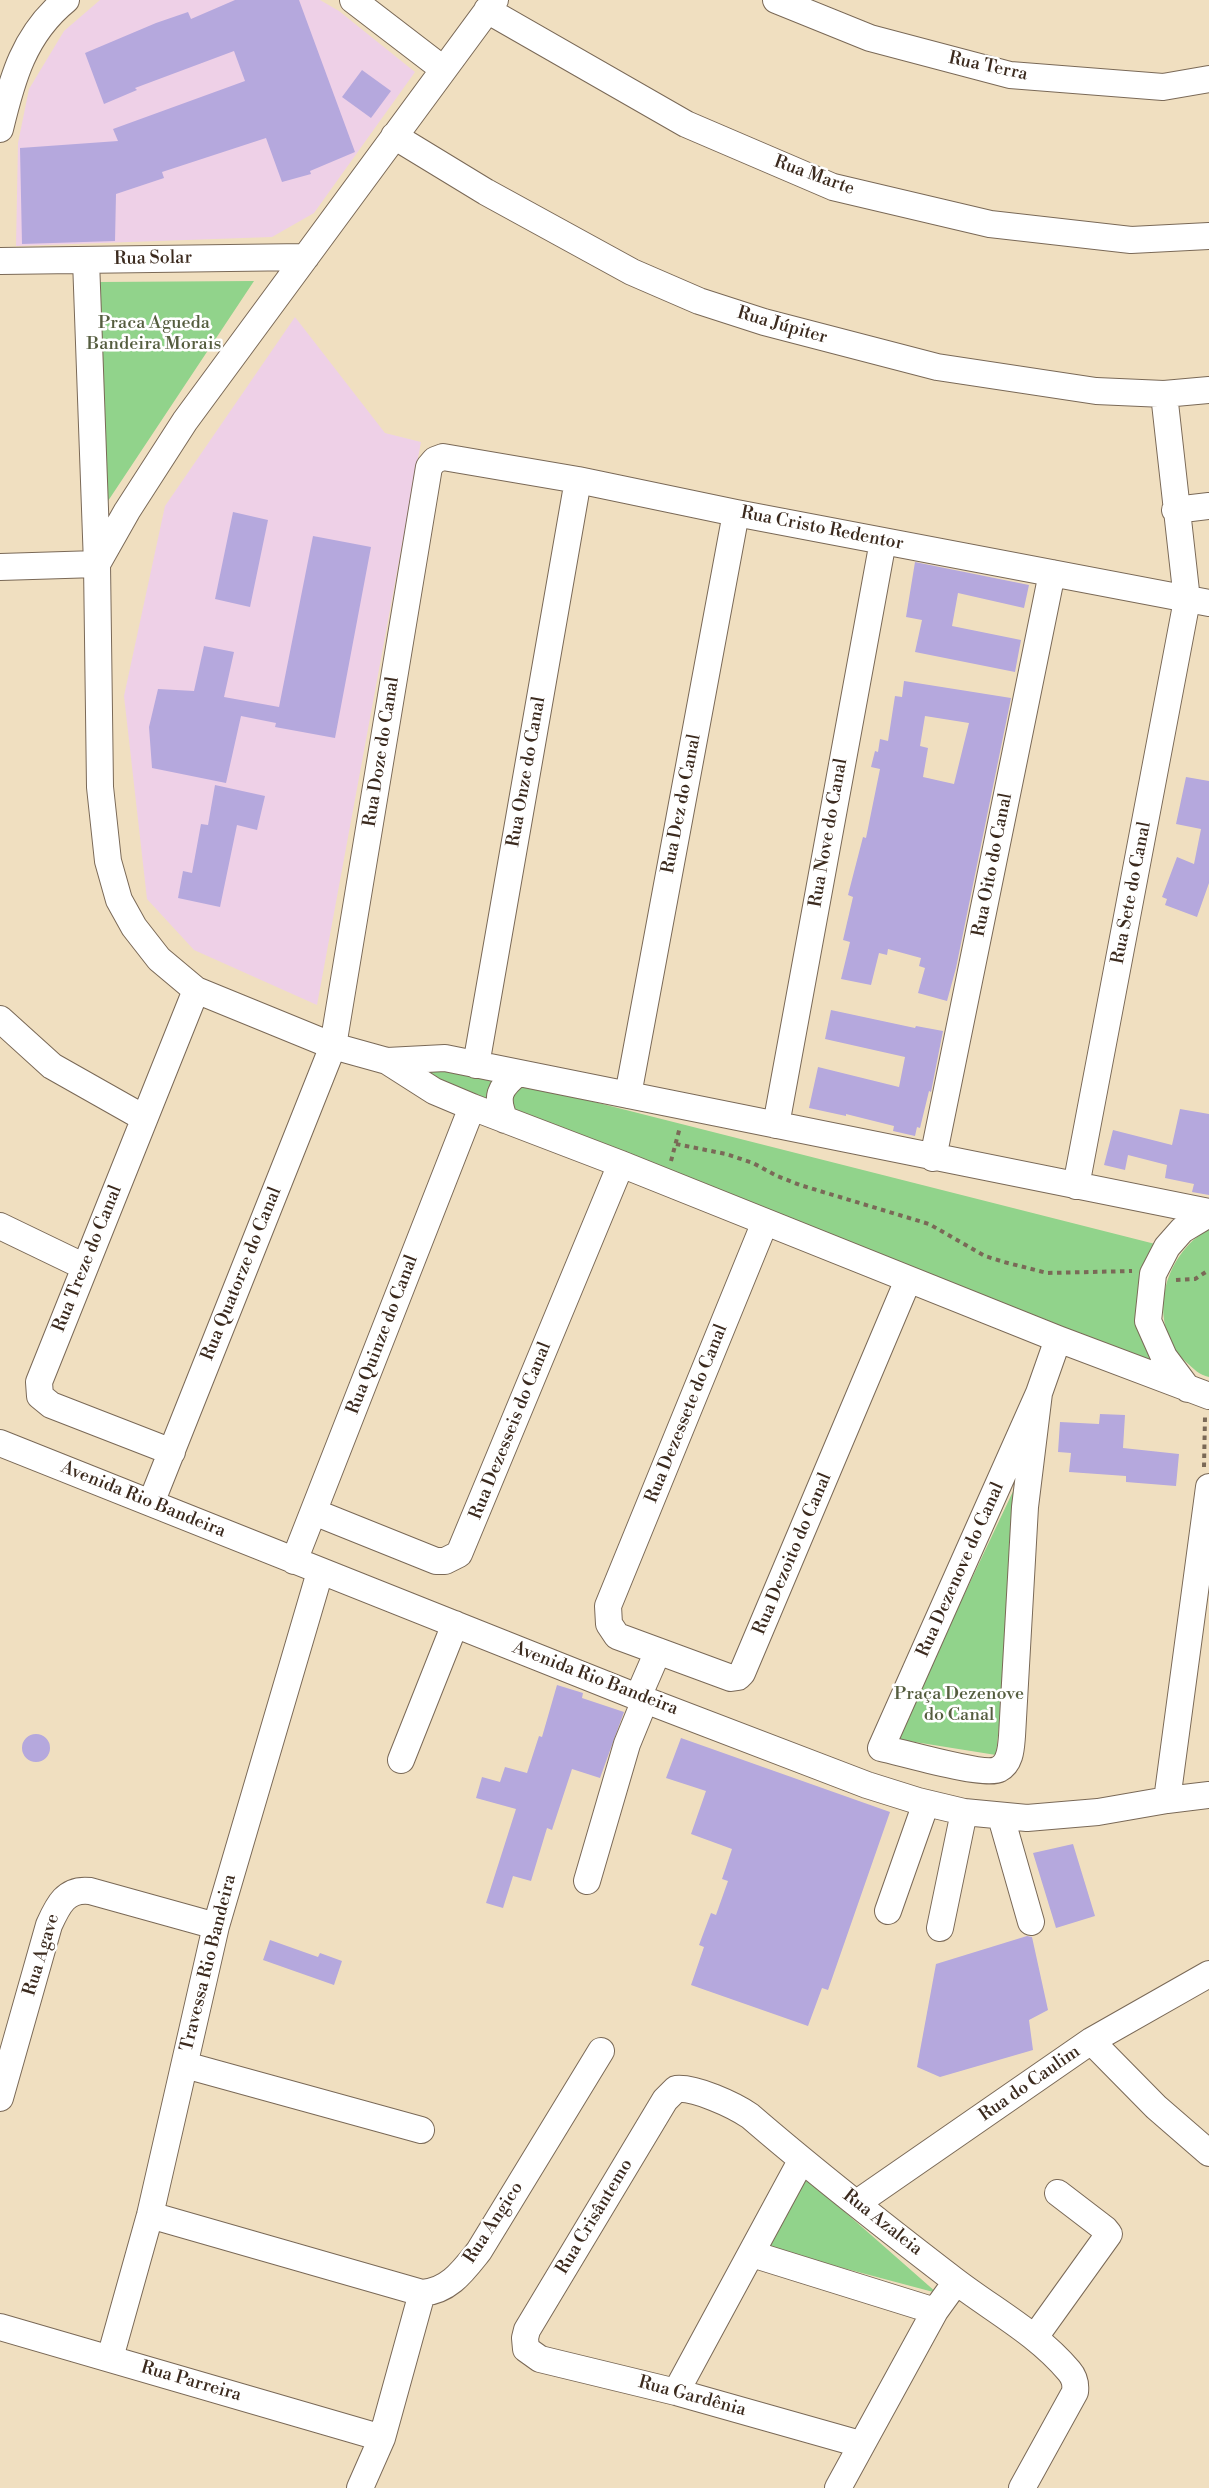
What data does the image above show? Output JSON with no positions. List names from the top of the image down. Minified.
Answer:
{"streets":{"street":["Rua Terra","Rua Marte","Rua Solar","Rua Júpiter","Rua Cristo Redentor","Rua Doze do Canal","Rua Onze do Canal","Rua Dez do Canal","Rua Nove do Canal","Rua Oito do Canal","Rua Sete do Canal","Rua Treze do Canal","Rua Quatorze do Canal","Rua Quinze do Canal","Rua Dezessete do Canal","Rua Dezesseis do Canal","Avenida Rio Bandeira","Rua Dezoito do Canal","Rua Dezenove do Canal","Rua Agave","Travessa Rio Bandeira","Rua do Caulim","Rua Crisântemo","Rua Angico","Rua Azaleia","Rua Parreira","Rua Gardênia"]},"crossings":[["Rua Júpiter","Rua Sete do Canal"],["Rua Cristo Redentor","Rua Doze do Canal"],["Rua Cristo Redentor","Rua Onze do Canal"],["Rua Cristo Redentor","Rua Dez do Canal"],["Rua Cristo Redentor","Rua Nove do Canal"],["Rua Cristo Redentor","Rua Oito do Canal"],["Rua Cristo Redentor","Rua Sete do Canal"],["Rua Doze do Canal","Rua Quatorze do Canal"],["Rua Treze do Canal","Rua Quatorze do Canal"],["Rua Quatorze do Canal","Avenida Rio Bandeira"],["Rua Quinze do Canal","Rua Dezesseis do Canal"],["Rua Quinze do Canal","Avenida Rio Bandeira"],["Rua Dezessete do Canal","Rua Dezoito do Canal"],["Avenida Rio Bandeira","Travessa Rio Bandeira"],["Rua Agave","Travessa Rio Bandeira"],["Travessa Rio Bandeira","Rua Parreira"],["Rua do Caulim","Rua Azaleia"],["Rua Crisântemo","Rua Azaleia"],["Rua Crisântemo","Rua Gardênia"]],"parks":["Praca Agueda Bandeira Morais","Praça Dezenove do Canal"]}
